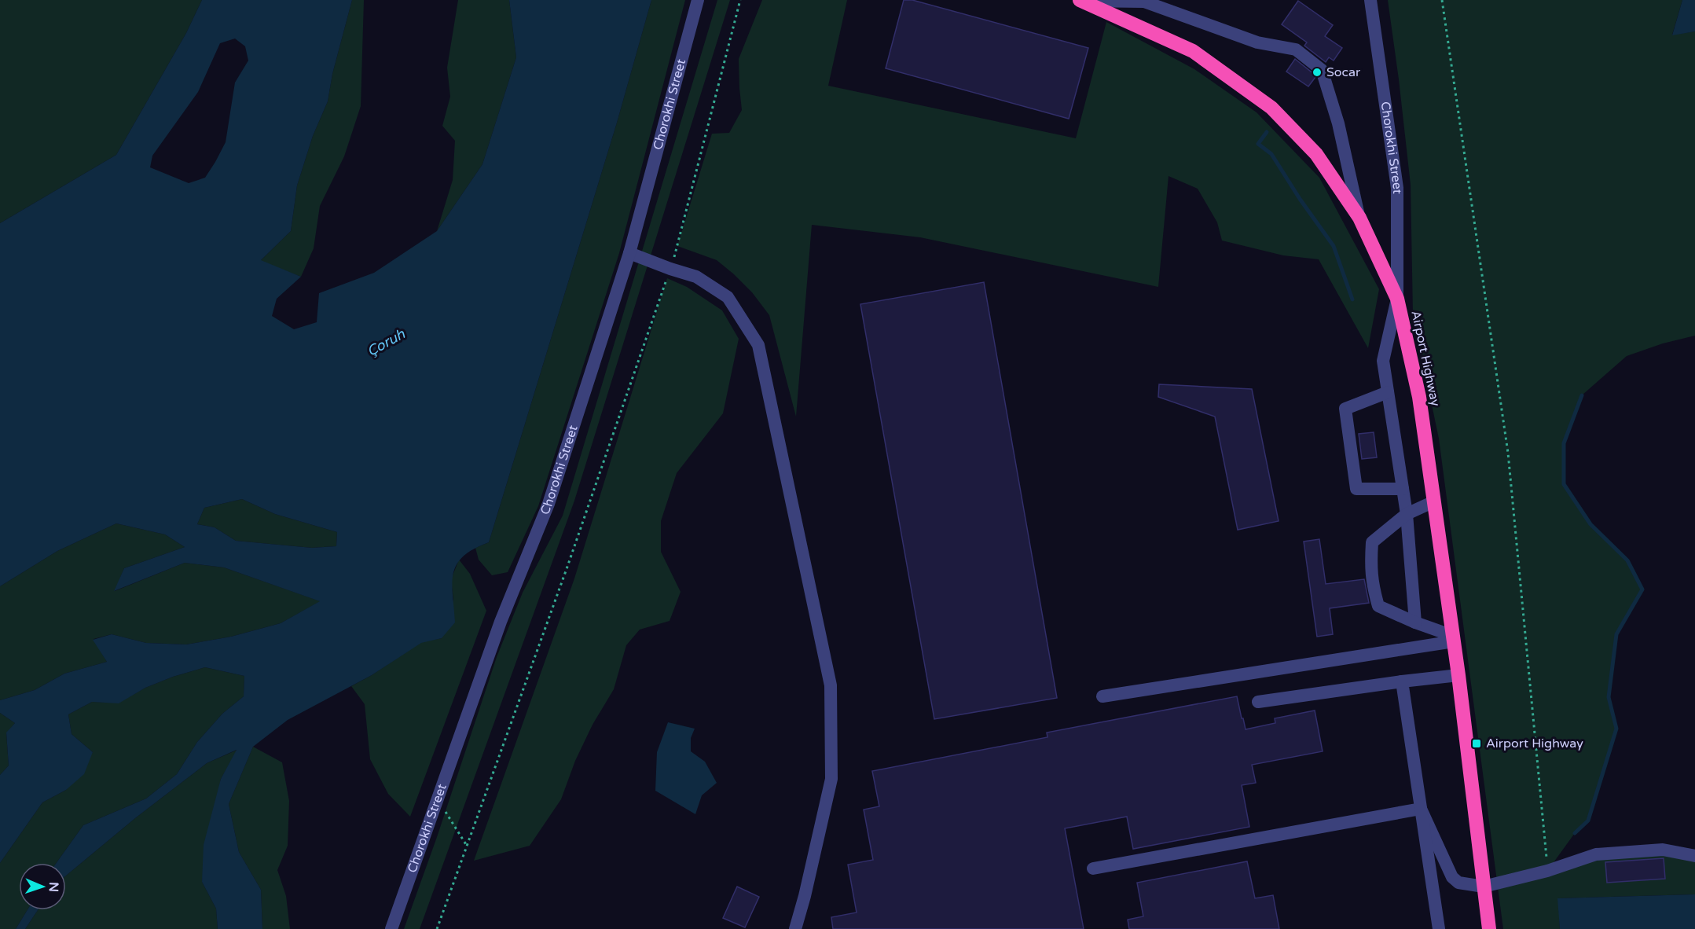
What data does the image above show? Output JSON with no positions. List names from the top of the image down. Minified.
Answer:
{"streets":{"highway":["Airport Highway"],"street":["Chorokhi Street"]},"crossings":[["Chorokhi Street","Airport Highway"]],"water":["Çoruh"],"places":{"other":["Socar"],"transit":["Airport Highway"]},"north":"right"}
